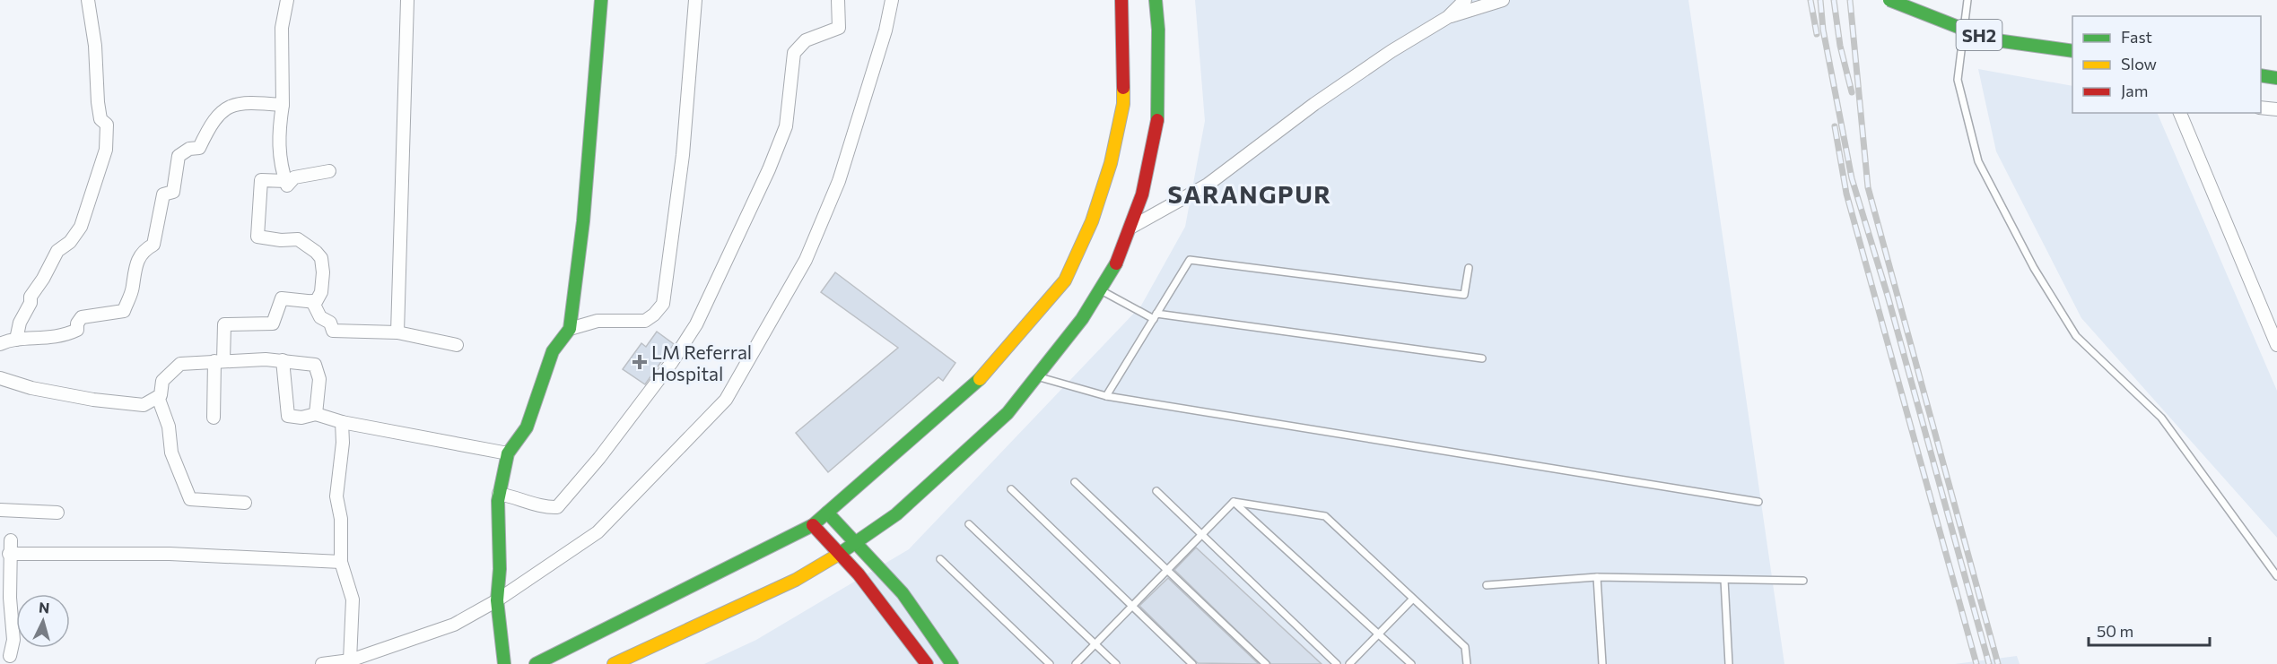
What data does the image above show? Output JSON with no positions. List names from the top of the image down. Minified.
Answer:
{"streets":{"main road":["SH2"]},"districts":["SARANGPUR"],"places":{"health":["LM Referral Hospital"]},"legend":["Fast","Slow","Jam"],"scale_bar":"50 m","north":"top"}
